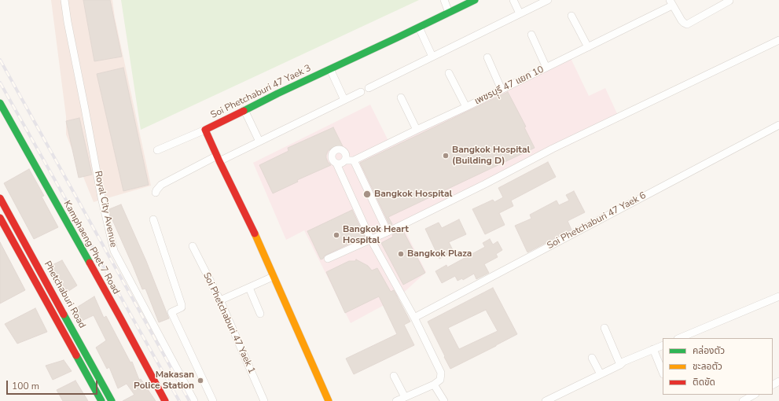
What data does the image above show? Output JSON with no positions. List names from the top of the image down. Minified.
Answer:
{"streets":{"street":["เพชรบุุรี 47 แยก 10","Soi Phetchaburi 47 Yaek 3","Royal City Avenue","Soi Phetchaburi 47 Yaek 6","Kamphaeng Phet 7 Road","Phetchaburi Road","Soi Phetchaburi 47 Yaek 1"]},"places":["Bangkok Hospital (Building D)","Bangkok Hospital","Bangkok Heart Hospital","Bangkok Plaza","Makasan Police Station"],"legend":["คล่องตัว","ชะลอตัว","ติดขัด"],"scale_bar":"100 m"}
